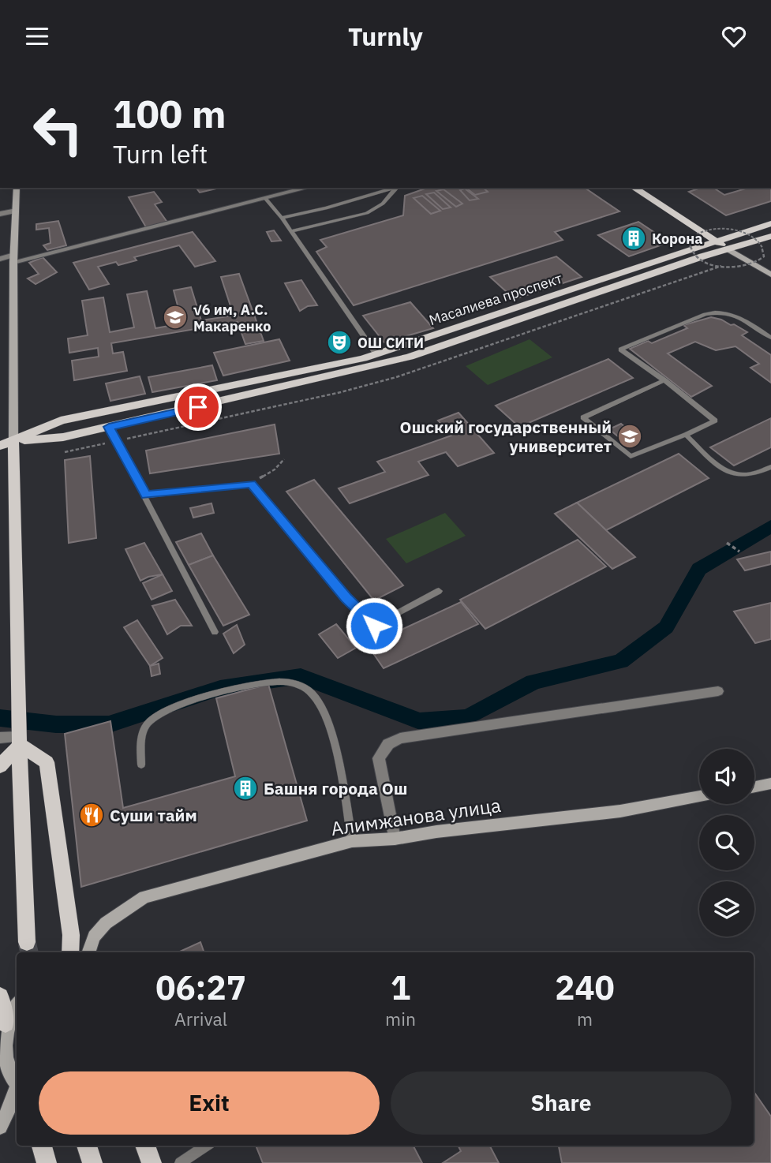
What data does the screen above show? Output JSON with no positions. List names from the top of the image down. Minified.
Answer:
{"streets":{"main road":["Масалиева проспект","Алимжанова улица"]},"places":{"building":["Корона","Башня города Ош"],"school or university":["√6 им, А.С. Макаренко","Ошский государственный университет"],"theatre":["ОШ СИТИ"],"restaurant":["Суши тайм"]},"page":{"header":"Turnly","turn":["100 m","Turn left"],"eta":["06:27","Arrival","1","min","240","m"],"buttons":["Exit","Share"]}}
